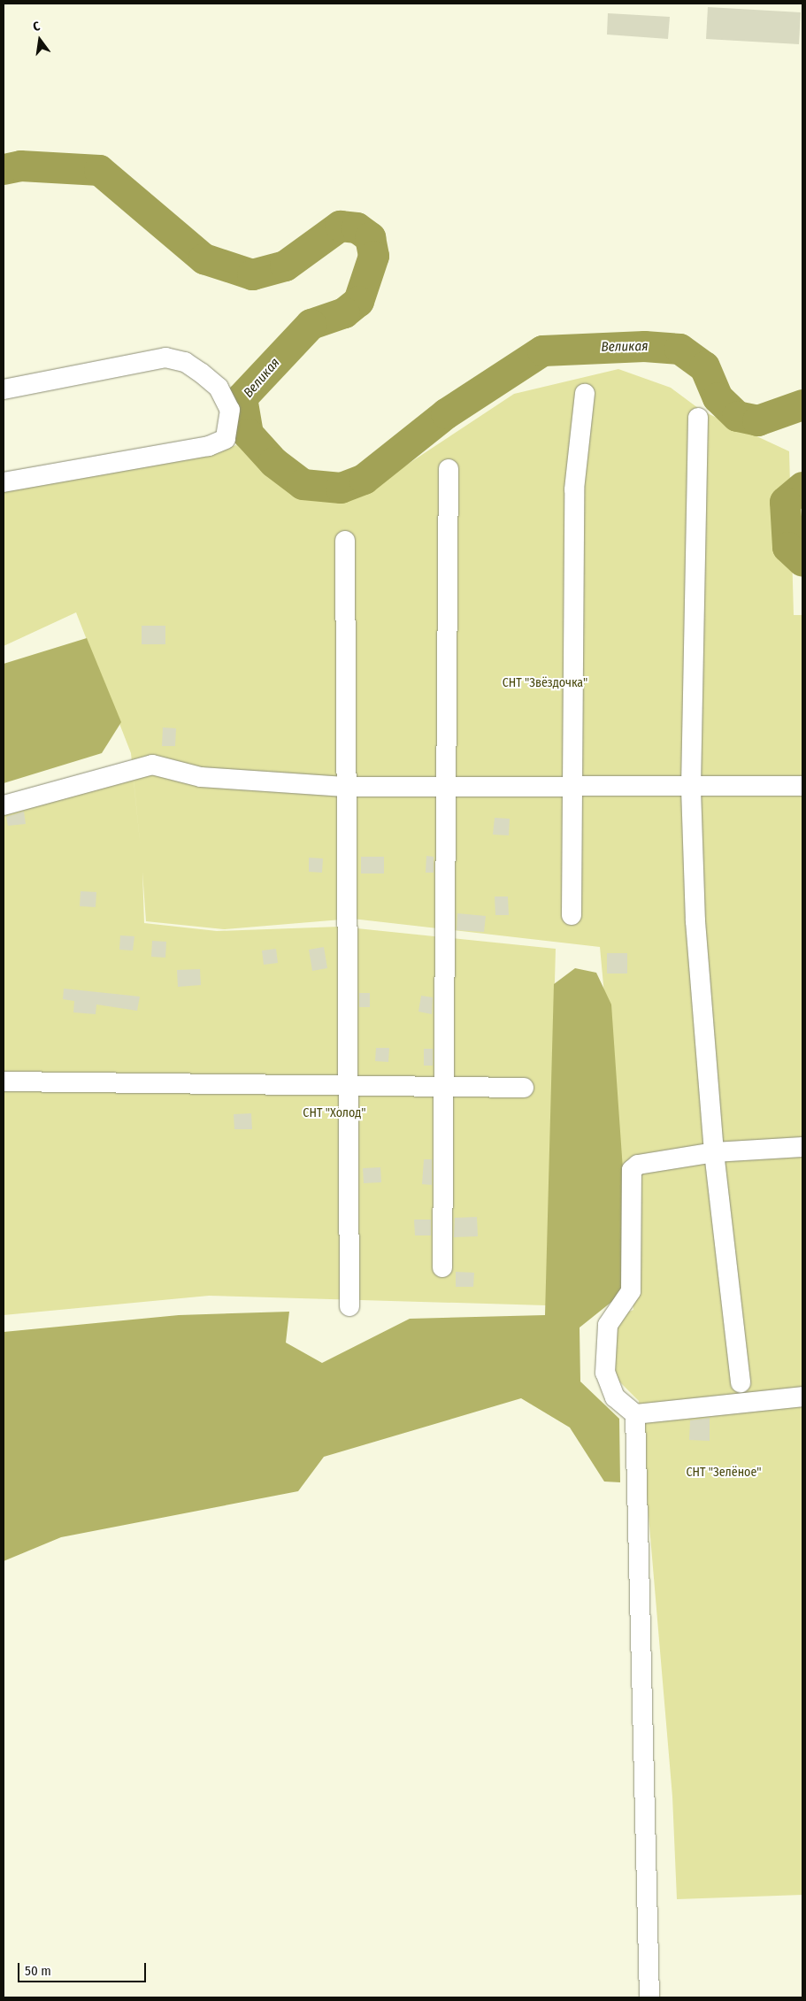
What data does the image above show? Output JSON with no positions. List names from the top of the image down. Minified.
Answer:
{"water":["Великая"],"parks":["СНТ \"Звёздочка\"","СНТ \"Холод\"","СНТ \"Зелёное\""],"scale_bar":"50 m","north":"top"}
